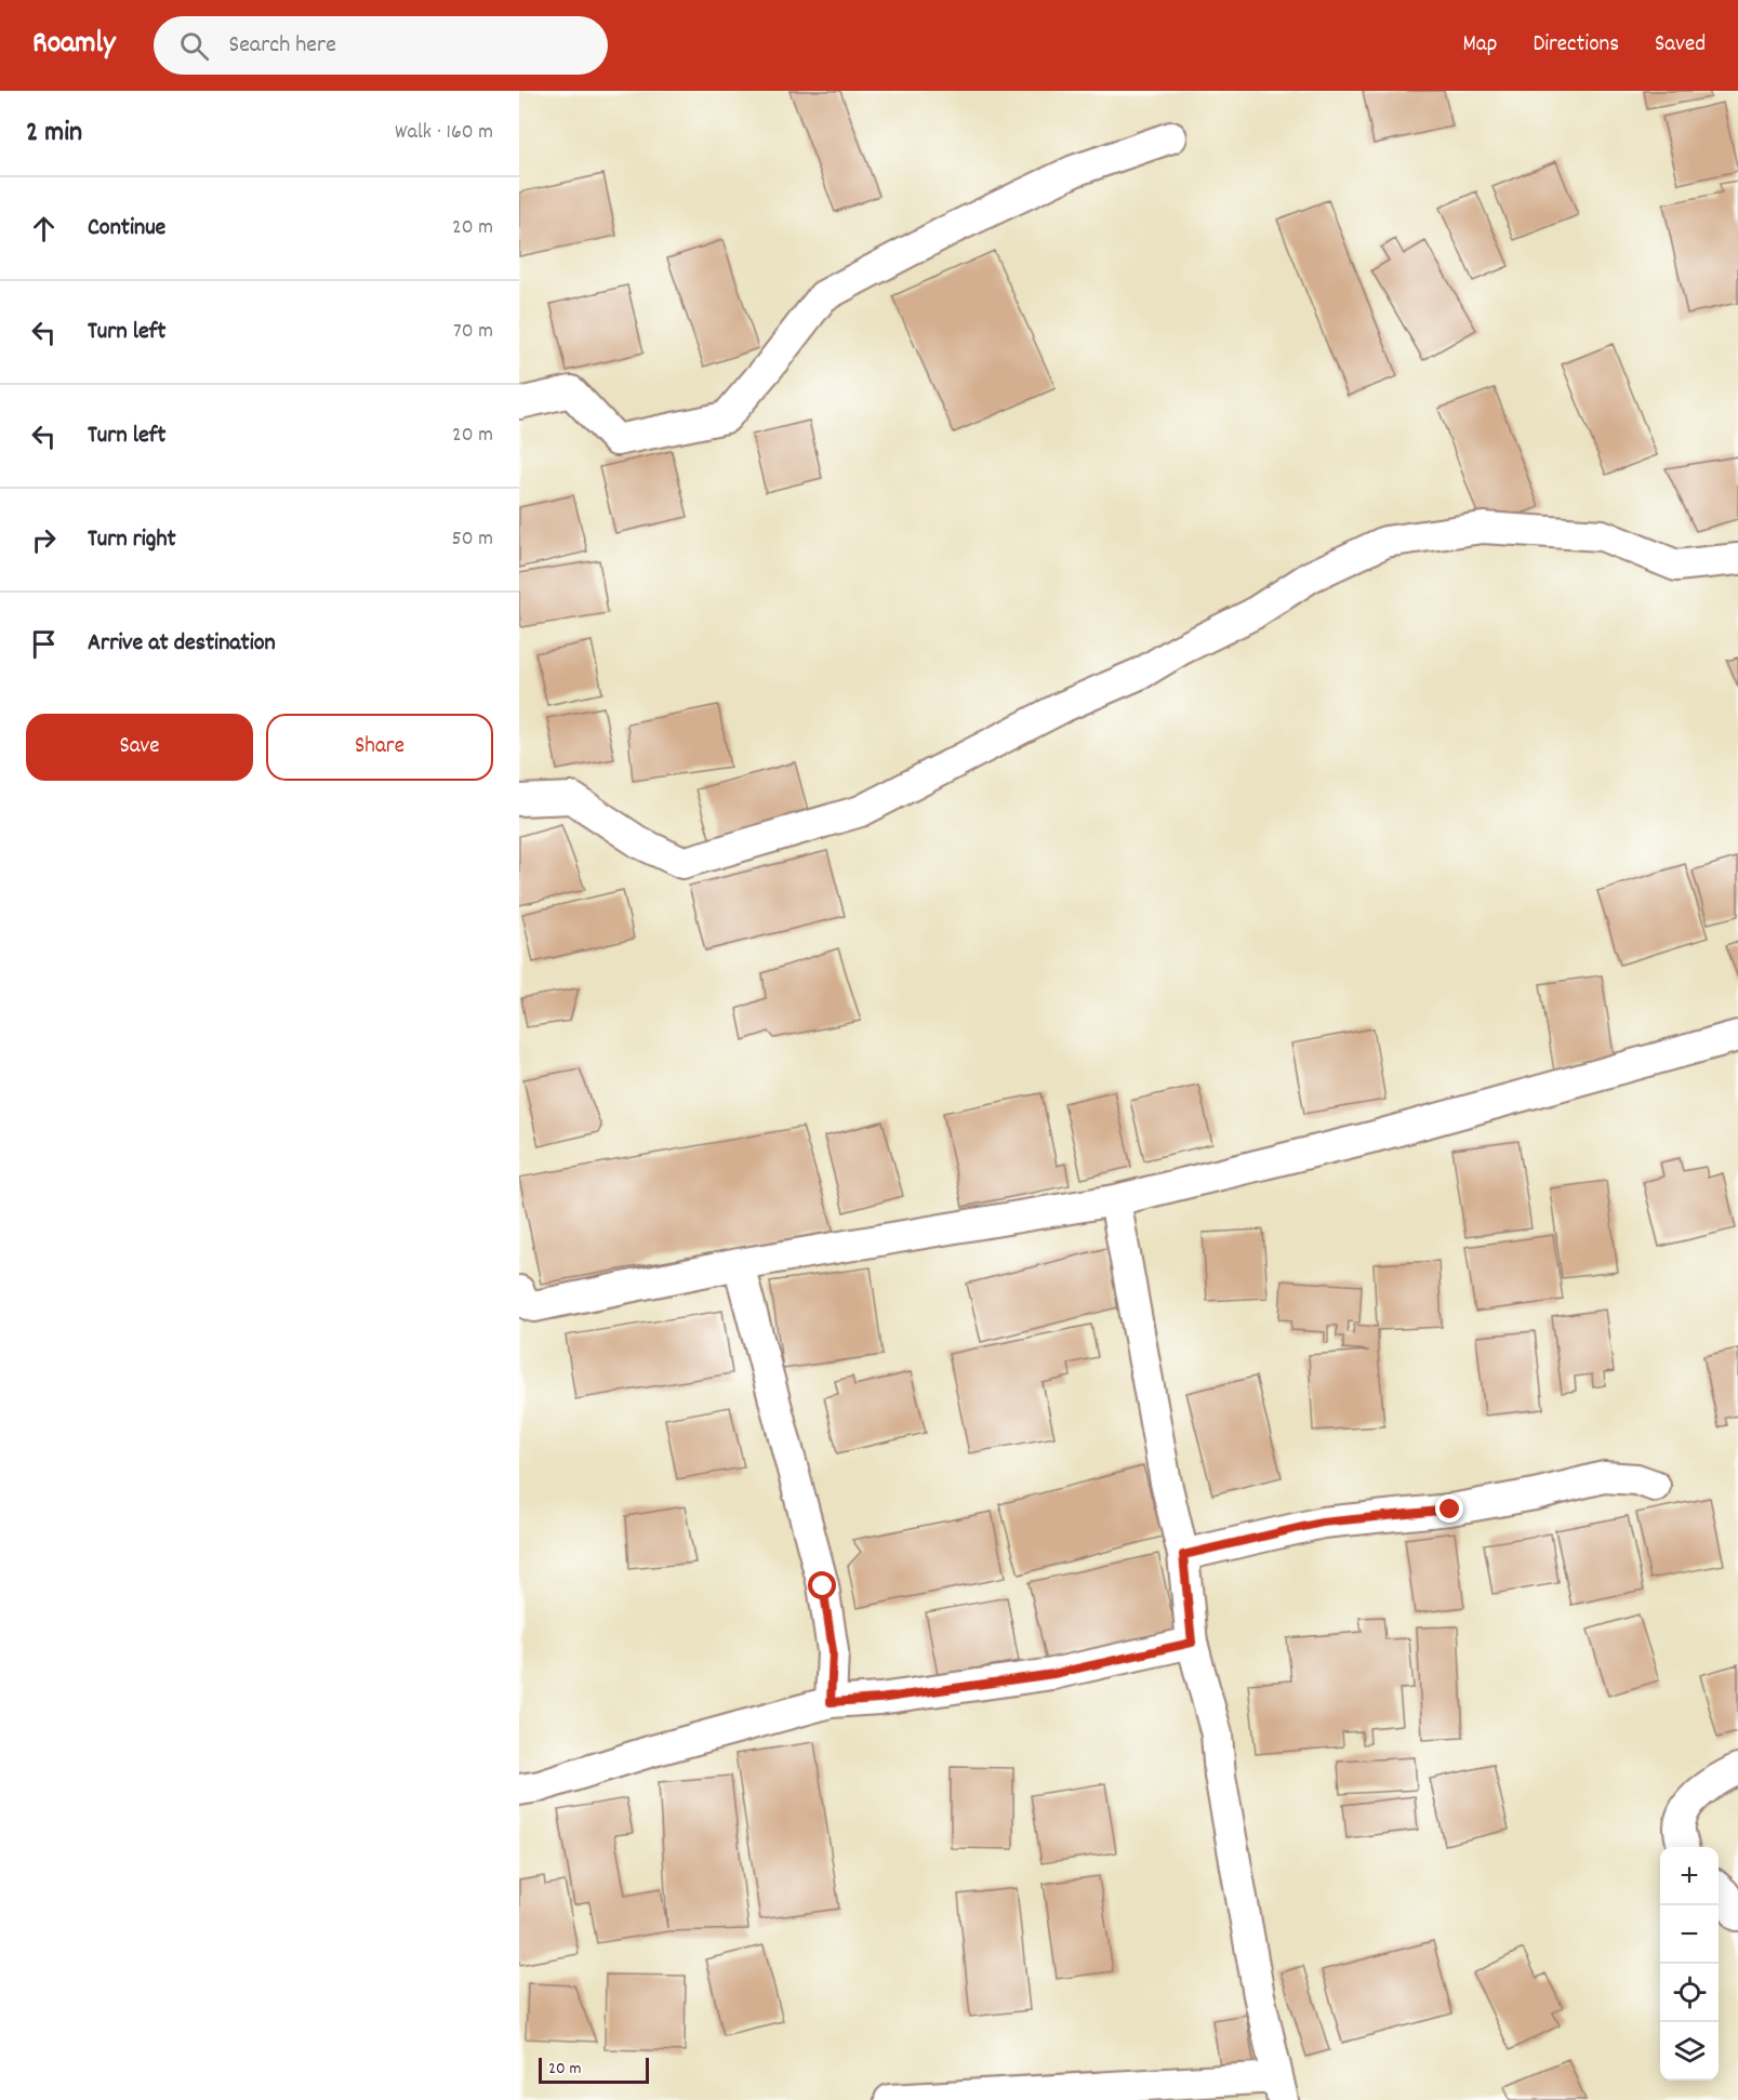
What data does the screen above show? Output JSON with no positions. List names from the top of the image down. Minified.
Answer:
{"scale_bar":"20 m","page":{"header":"Roamly","search":"Search here","nav":["Map","Directions","Saved"],"heading":["2 min","Walk · 160 m"],"list":[["Continue","20 m"],["Turn left","70 m"],["Turn left","20 m"],["Turn right","50 m"],"Arrive at destination"],"buttons":["Save","Share"],"map_buttons":["+","−"],"scale":"20 m"}}
